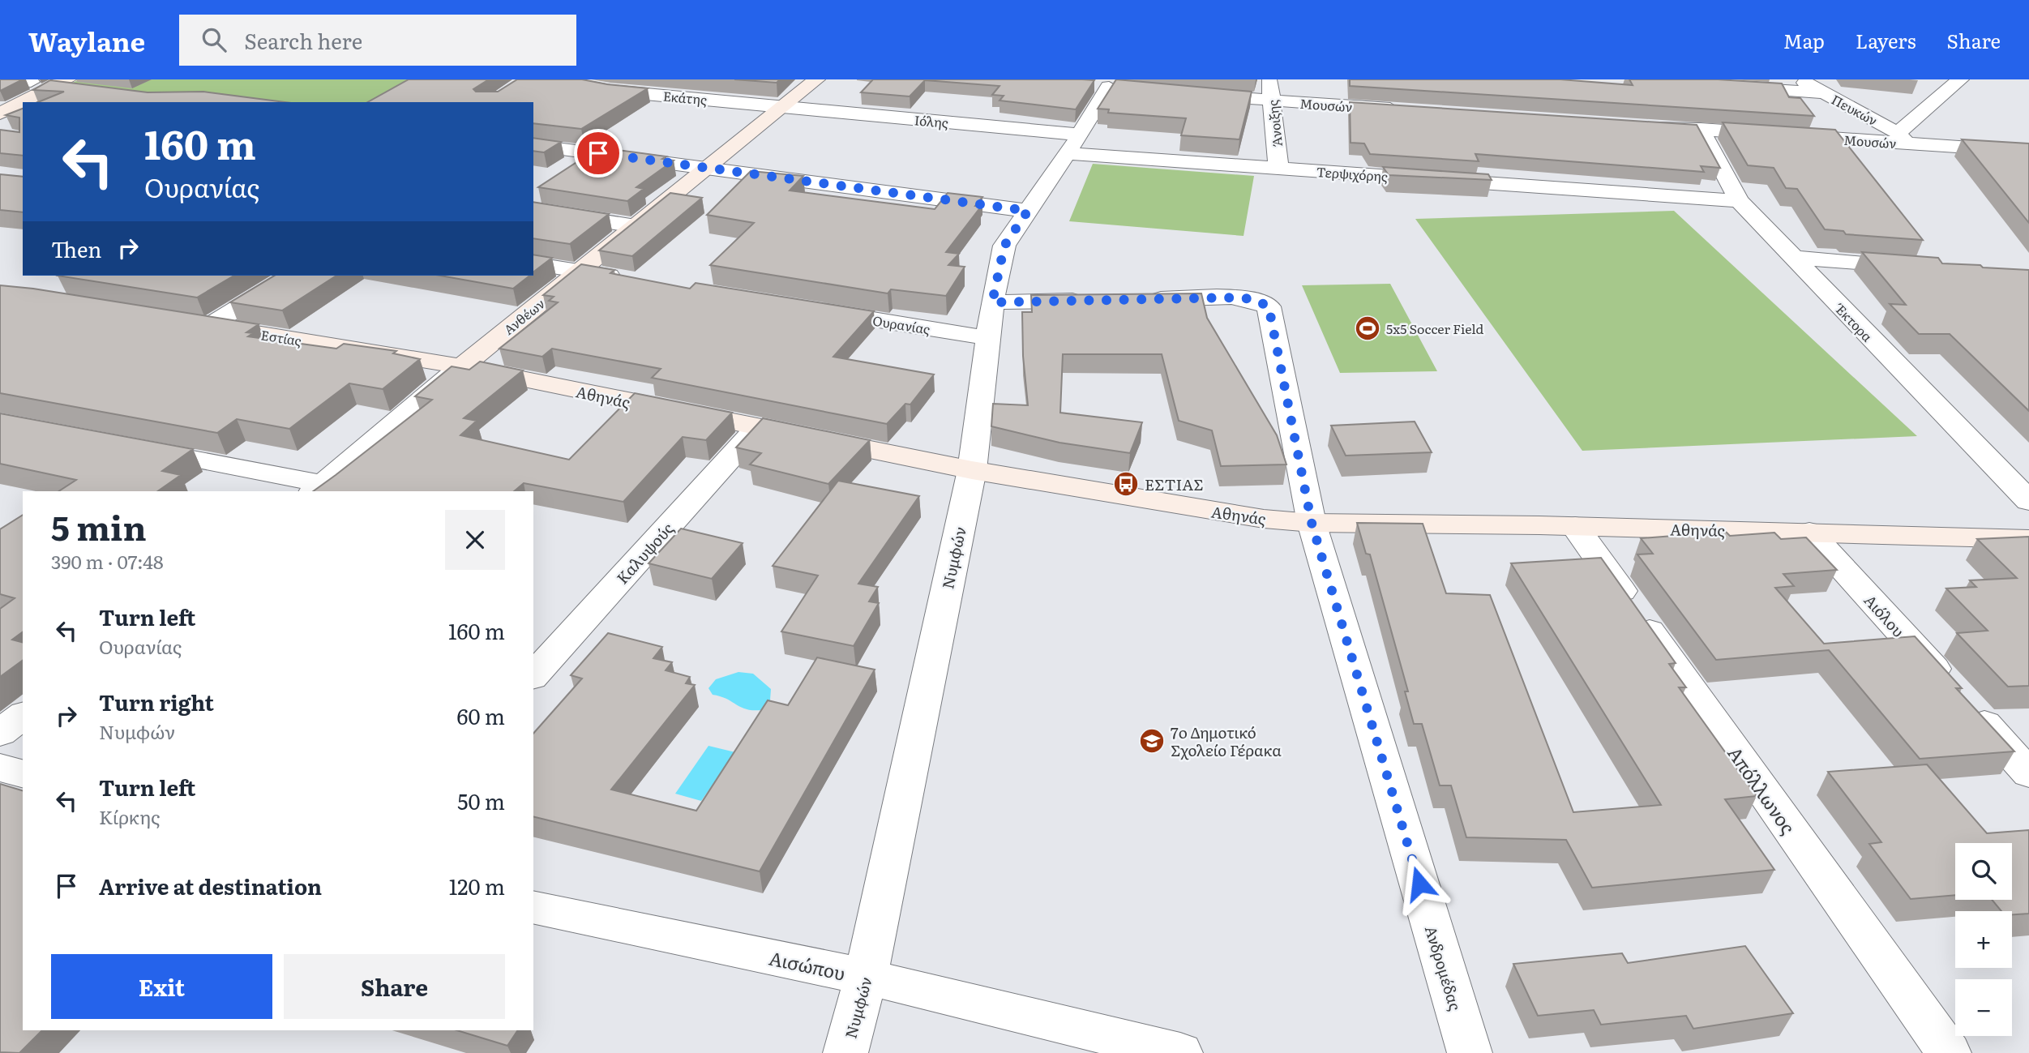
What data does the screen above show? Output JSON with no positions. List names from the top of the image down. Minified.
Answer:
{"streets":{"street":["Εκάτης","Μουσών","Πευκών","Ιόλης","Άνοιξης","Τερψιχόρης","Ανθέων","Έκτορα","Ουρανίας","Εστίας","Αθηνάς","Καλυψούς","Νυμφών","Αιόλου","Απόλλωνος","Αισώπου","Ανδρομέδας"]},"crossings":[["Εκάτης","Ιόλης"],["Εκάτης","Ανθέων"],["Μουσών","Πευκών"],["Μουσών","Άνοιξης"],["Μουσών","Έκτορα"],["Ιόλης","Τερψιχόρης"],["Ιόλης","Ανθέων"],["Ιόλης","Νυμφών"],["Άνοιξης","Τερψιχόρης"],["Τερψιχόρης","Έκτορα"],["Τερψιχόρης","Νυμφών"],["Ανθέων","Εστίας"],["Ανθέων","Αθηνάς"],["Ουρανίας","Νυμφών"],["Εστίας","Αθηνάς"],["Αθηνάς","Καλυψούς"],["Αθηνάς","Νυμφών"],["Αθηνάς","Αιόλου"],["Αθηνάς","Απόλλωνος"],["Αθηνάς","Ανδρομέδας"],["Νυμφών","Αισώπου"]],"places":{"sports":["5x5 Soccer Field"],"bus stop":["ΕΣΤΙΑΣ"],"school or university":["7o Δημοτικό Σχολείο Γέρακα"]},"page":{"header":"Waylane","search":"Search here","nav":["Map","Layers","Share"],"turn":["160 m","Ουρανίας"],"then":"Then","heading":["5 min","390 m · 07:48"],"list":[{"name":"Turn left","note":"Ουρανίας","value":"160 m"},{"name":"Turn right","note":"Νυμφών","value":"60 m"},{"name":"Turn left","note":"Κίρκης","value":"50 m"},{"name":"Arrive at destination","value":"120 m"}],"map_buttons":["+","−"],"buttons":["Exit","Share"]}}
